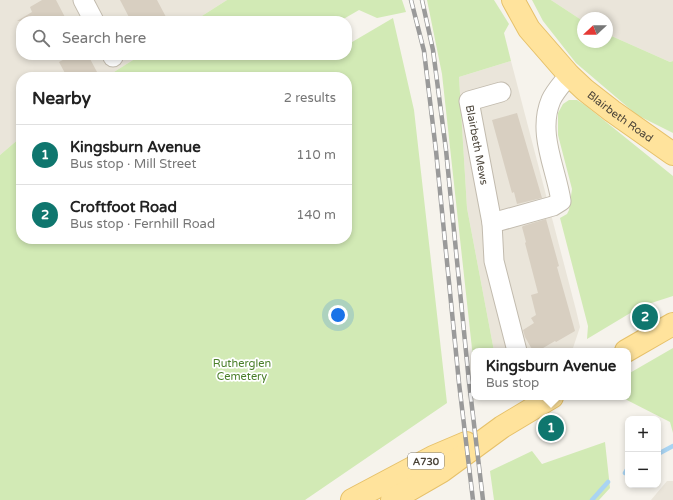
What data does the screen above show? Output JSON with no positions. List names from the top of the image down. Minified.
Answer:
{"streets":{"main road":["Blairbeth Road","A730"],"street":["Blairbeth Mews"]},"parks":["Rutherglen Cemetery"],"north":"left","page":{"search":"Search here","heading":["Nearby","2 results"],"list":[{"mark":"1","name":"Kingsburn Avenue","note":"Bus stop · Mill Street","value":"110 m"},{"mark":"2","name":"Croftfoot Road","note":"Bus stop · Fernhill Road","value":"140 m"}],"pins":["2","1"],"popup":["Kingsburn Avenue","Bus stop"],"map_buttons":["+","−"]}}
